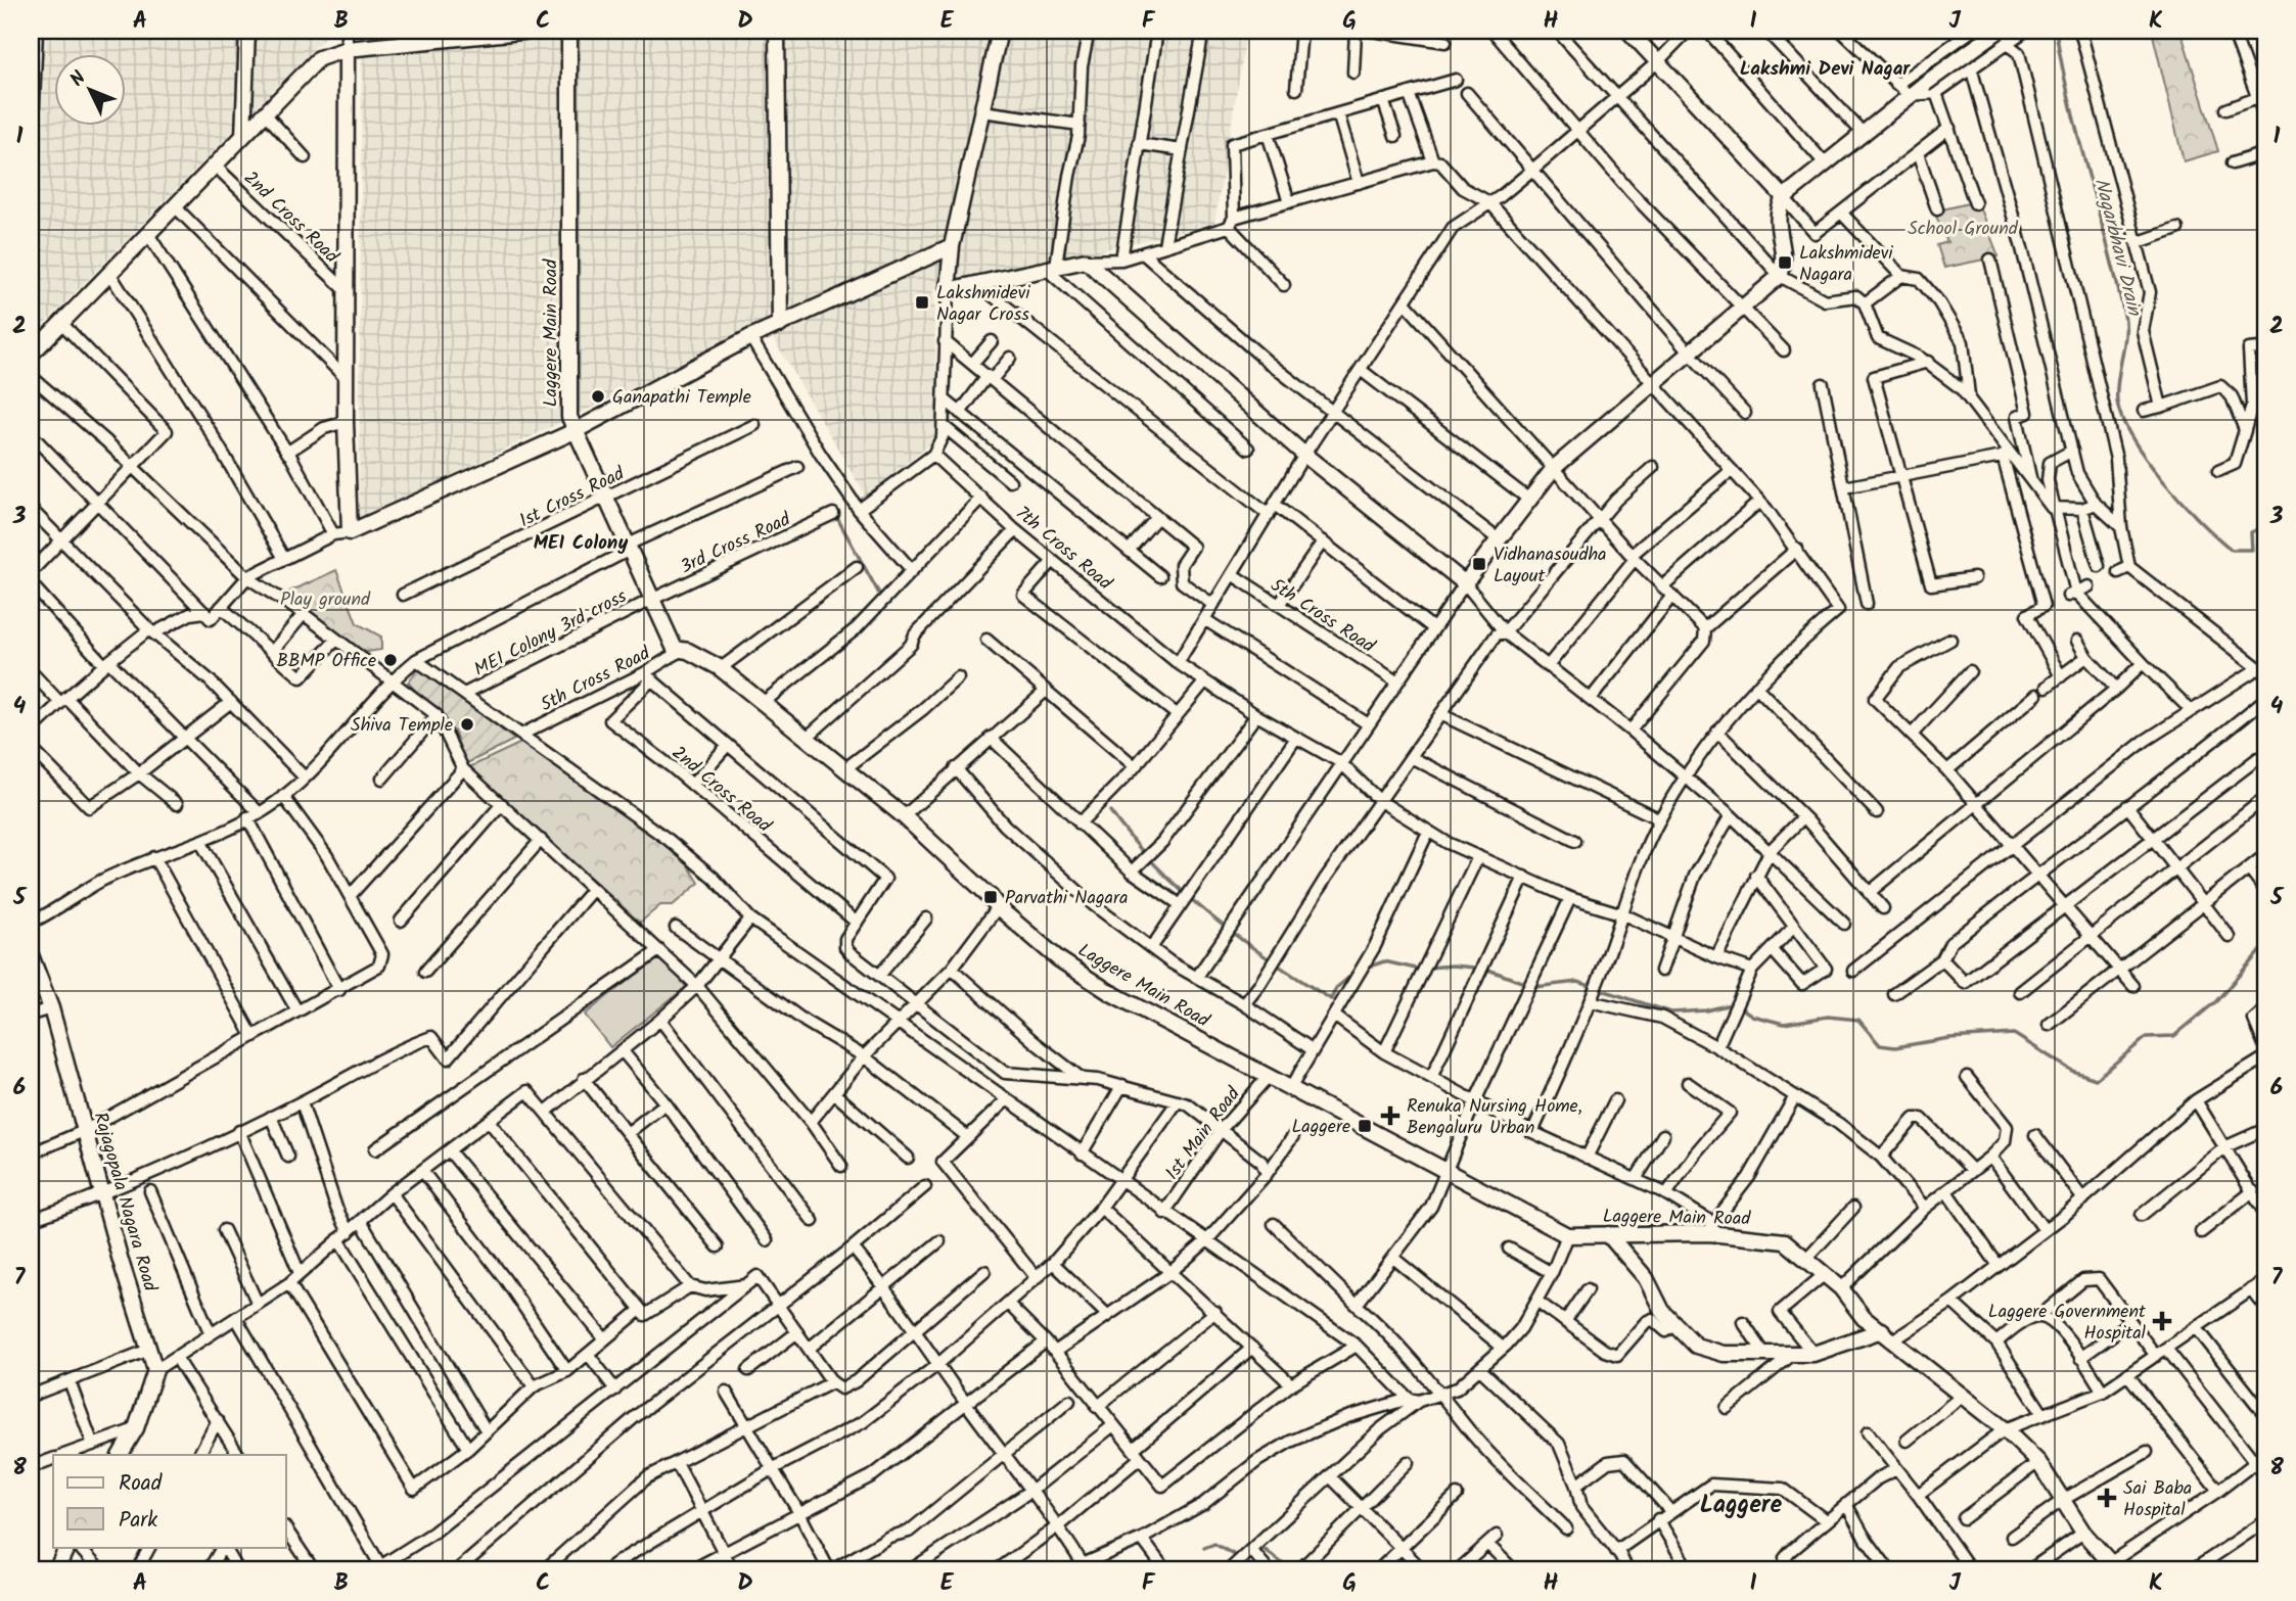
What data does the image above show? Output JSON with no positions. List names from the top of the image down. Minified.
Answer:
{"streets":{"street":["2nd Cross Road","Laggere Main Road","1st Cross Road","3rd Cross Road","7th Cross Road","5th Cross Road","MEI Colony 3rd cross","1st Main Road","Rajagopala Nagara Road"]},"crossings":[["2nd Cross Road","5th Cross Road"],["Laggere Main Road","1st Cross Road"],["Laggere Main Road","3rd Cross Road"],["Laggere Main Road","5th Cross Road"],["Laggere Main Road","MEI Colony 3rd cross"],["Laggere Main Road","1st Main Road"],["3rd Cross Road","MEI Colony 3rd cross"]],"districts":["Lakshmi Devi Nagar","MEI Colony","Laggere"],"water":["Nagarbhavi Drain"],"parks":["School Ground","Play ground"],"places":{"transit":["Lakshmidevi Nagara","Lakshmidevi Nagar Cross","Vidhanasoudha Layout","Parvathi Nagara","Laggere"],"other":["Ganapathi Temple","BBMP Office","Shiva Temple"],"health":["Renuka Nursing Home, Bengaluru Urban","Laggere Government Hospital","Sai Baba Hospital"]},"legend":["Road","Park"],"north":"top left","grid":{"columns":["A","B","C","D","E","F","G","H","I","J","K"],"rows":["1","2","3","4","5","6","7","8"]}}
